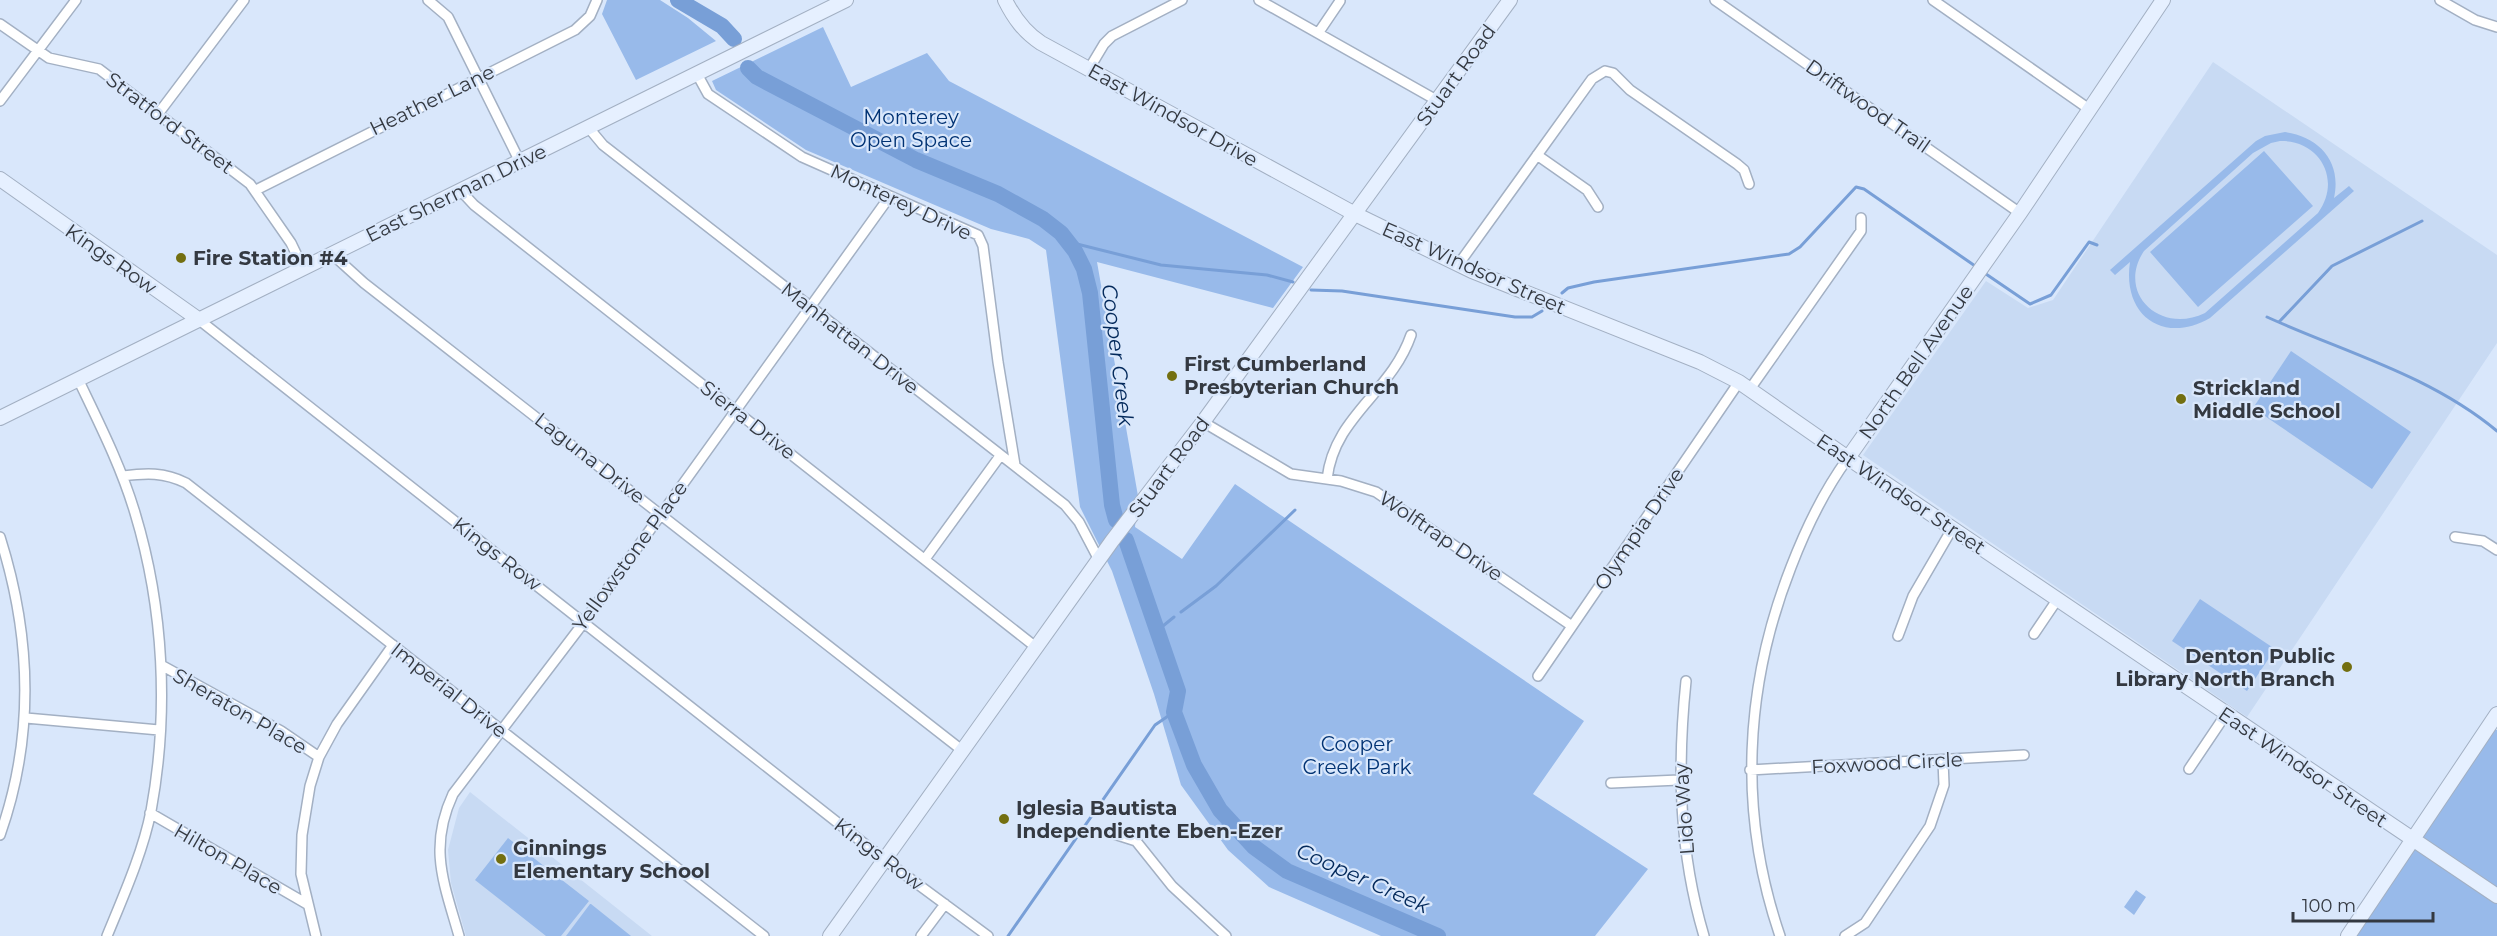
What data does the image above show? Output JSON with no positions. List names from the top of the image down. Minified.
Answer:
{"streets":{"street":["Stuart Road","Heather Lane","Driftwood Trail","East Windsor Drive","Stratford Street","East Sherman Drive","Monterey Drive","Kings Row","East Windsor Street","Manhattan Drive","North Bell Avenue","Sierra Drive","Laguna Drive","Olympia Drive","Wolftrap Drive","Yellowstone Place","Imperial Drive","Sheraton Place","Foxwood Circle","Lido Way","Hilton Place"]},"crossings":[["Stuart Road","East Windsor Drive"],["Stuart Road","Kings Row"],["Stuart Road","East Windsor Street"],["Stuart Road","Manhattan Drive"],["Stuart Road","Sierra Drive"],["Stuart Road","Laguna Drive"],["Stuart Road","Wolftrap Drive"],["Heather Lane","Stratford Street"],["Driftwood Trail","North Bell Avenue"],["East Windsor Drive","East Windsor Street"],["Stratford Street","East Sherman Drive"],["East Sherman Drive","Monterey Drive"],["East Sherman Drive","Kings Row"],["East Sherman Drive","Manhattan Drive"],["East Sherman Drive","Sierra Drive"],["East Sherman Drive","Laguna Drive"],["Monterey Drive","Manhattan Drive"],["Monterey Drive","Yellowstone Place"],["Kings Row","Yellowstone Place"],["East Windsor Street","North Bell Avenue"],["East Windsor Street","Olympia Drive"],["Manhattan Drive","Yellowstone Place"],["North Bell Avenue","Foxwood Circle"],["Sierra Drive","Yellowstone Place"],["Laguna Drive","Yellowstone Place"],["Olympia Drive","Wolftrap Drive"],["Yellowstone Place","Imperial Drive"]],"water":["Cooper Creek"],"parks":["Monterey Open Space","Cooper Creek Park"],"places":["Fire Station #4","First Cumberland Presbyterian Church","Strickland Middle School","Denton Public Library North Branch","Iglesia Bautista Independiente Eben-Ezer","Ginnings Elementary School"],"scale_bar":"100 m"}
